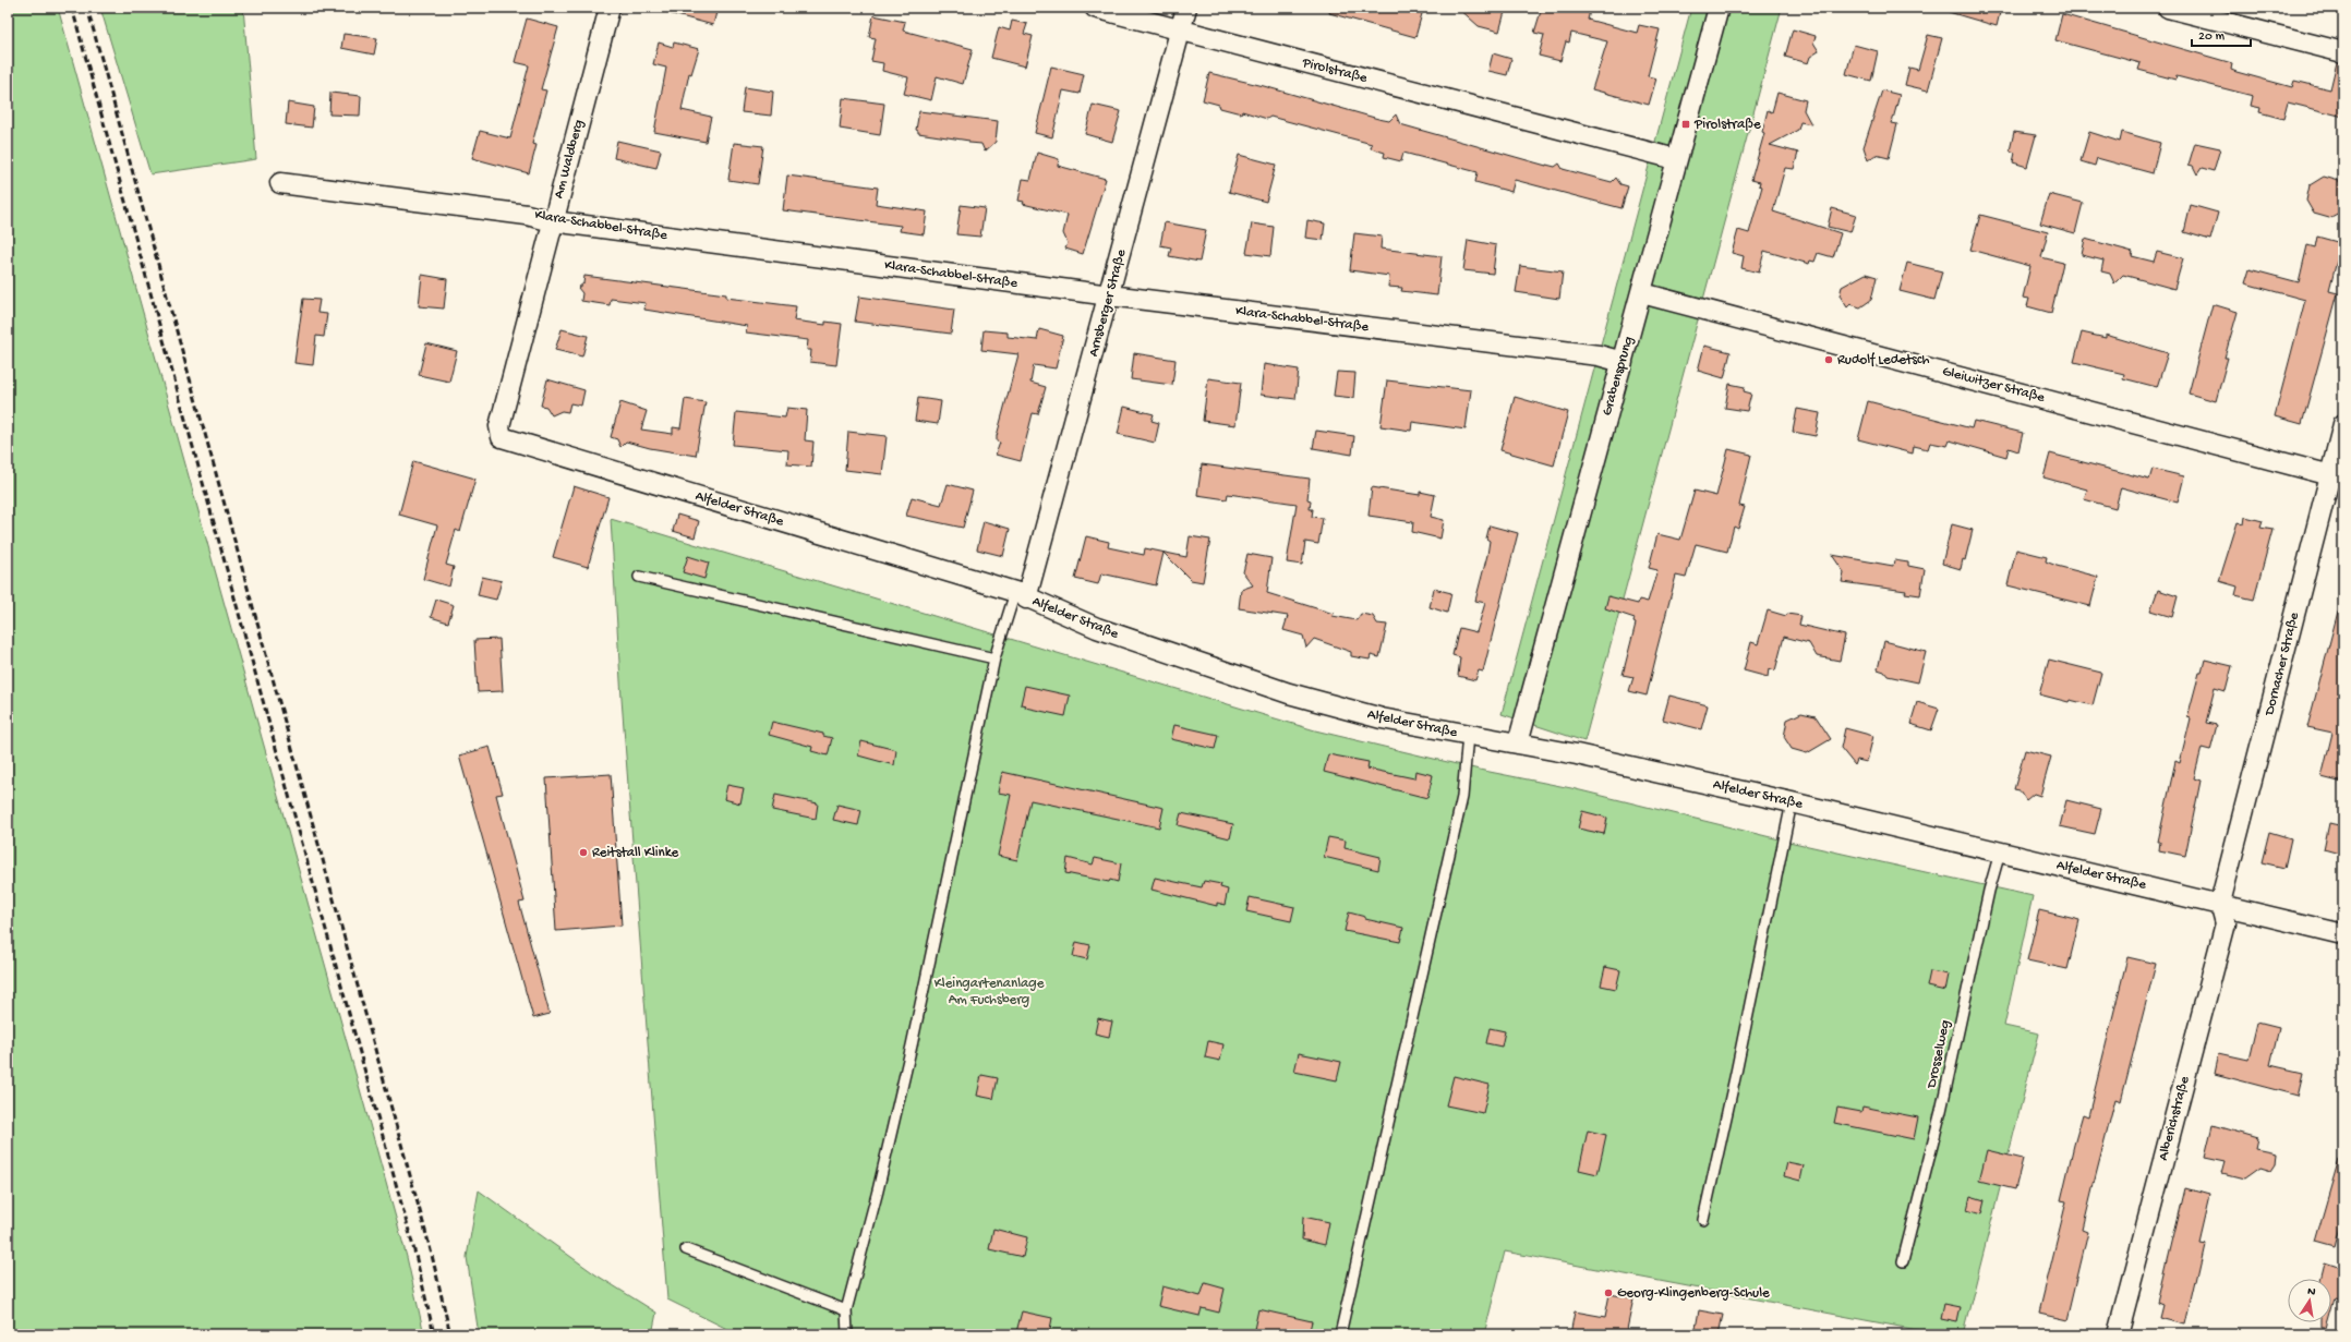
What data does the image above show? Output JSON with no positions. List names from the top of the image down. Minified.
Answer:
{"streets":{"street":["Pirolstraße","Am Waldberg","Klara-Schabbel-Straße","Arnsberger Straße","Grabensprung","Gleiwitzer Straße","Alfelder Straße","Dornacher Straße","Alberichstraße"],"lane":["Drosselweg"]},"crossings":[["Pirolstraße","Arnsberger Straße"],["Pirolstraße","Grabensprung"],["Am Waldberg","Klara-Schabbel-Straße"],["Am Waldberg","Alfelder Straße"],["Klara-Schabbel-Straße","Arnsberger Straße"],["Klara-Schabbel-Straße","Grabensprung"],["Arnsberger Straße","Alfelder Straße"],["Grabensprung","Gleiwitzer Straße"],["Grabensprung","Alfelder Straße"],["Gleiwitzer Straße","Dornacher Straße"],["Alfelder Straße","Dornacher Straße"],["Alfelder Straße","Drosselweg"],["Alfelder Straße","Alberichstraße"],["Dornacher Straße","Alberichstraße"]],"parks":["Kleingartenanlage Am Fuchsberg"],"places":{"transit":["Pirolstraße"],"other":["Rudolf Ledetsch","Reitstall Klinke","Georg-Klingenberg-Schule"]},"scale_bar":"20 m","north":"top"}
